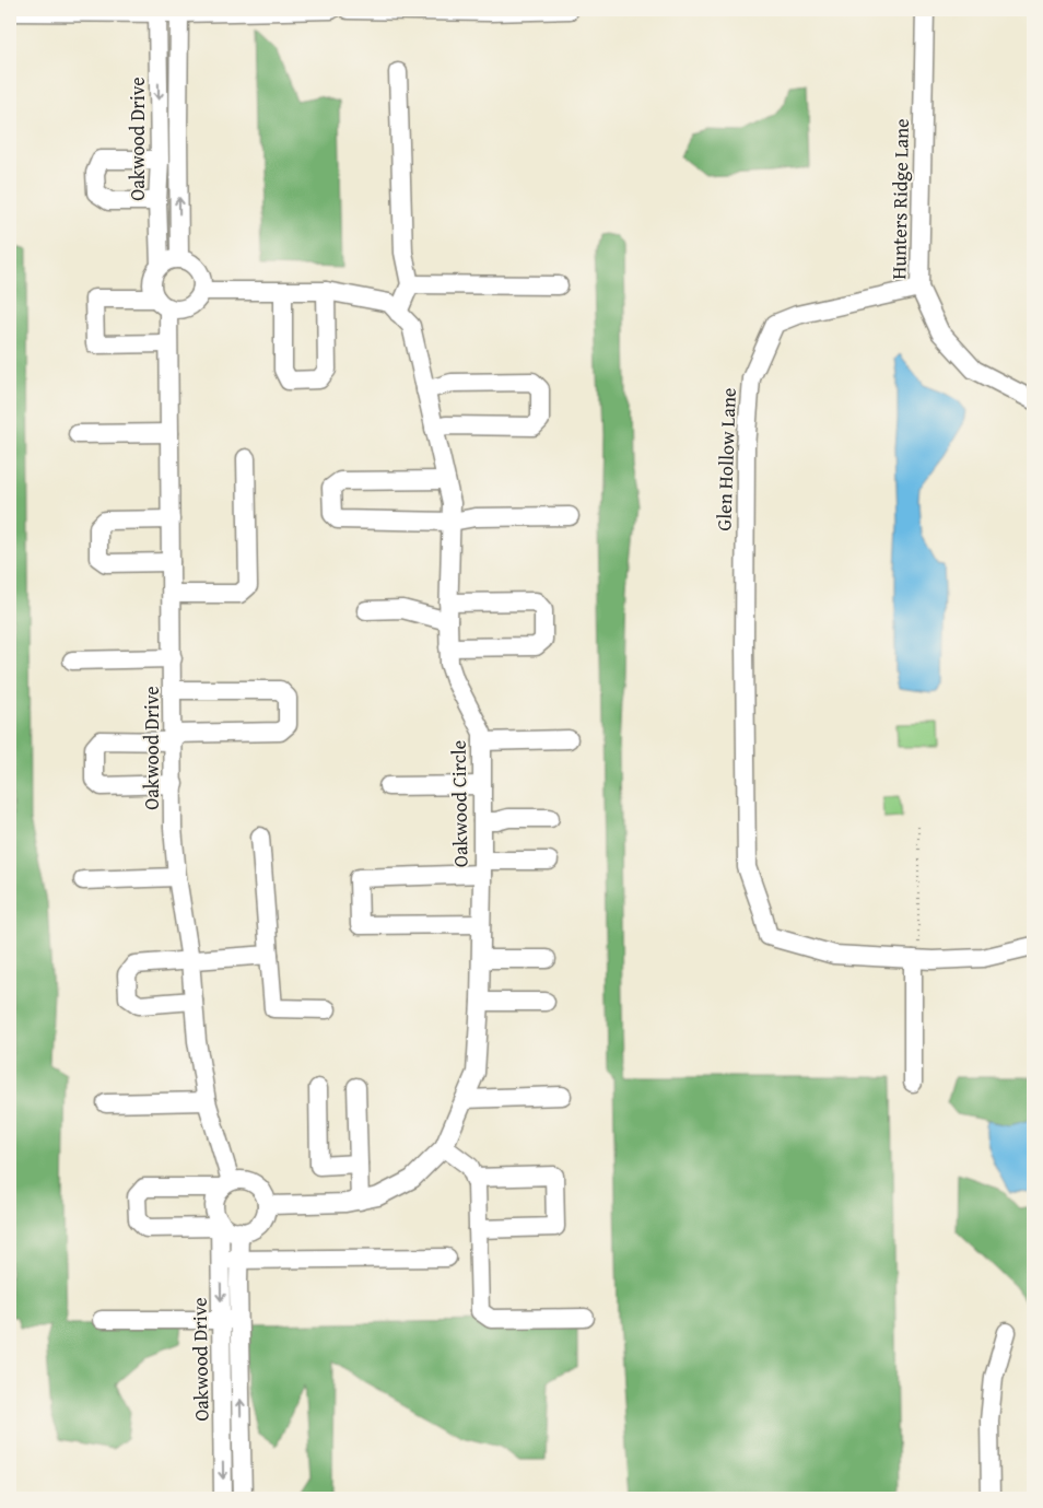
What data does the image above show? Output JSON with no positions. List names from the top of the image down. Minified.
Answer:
{"streets":{"street":["Oakwood Drive","Hunters Ridge Lane","Glen Hollow Lane","Oakwood Circle"]},"crossings":[["Oakwood Drive","Oakwood Circle"],["Hunters Ridge Lane","Glen Hollow Lane"]]}
